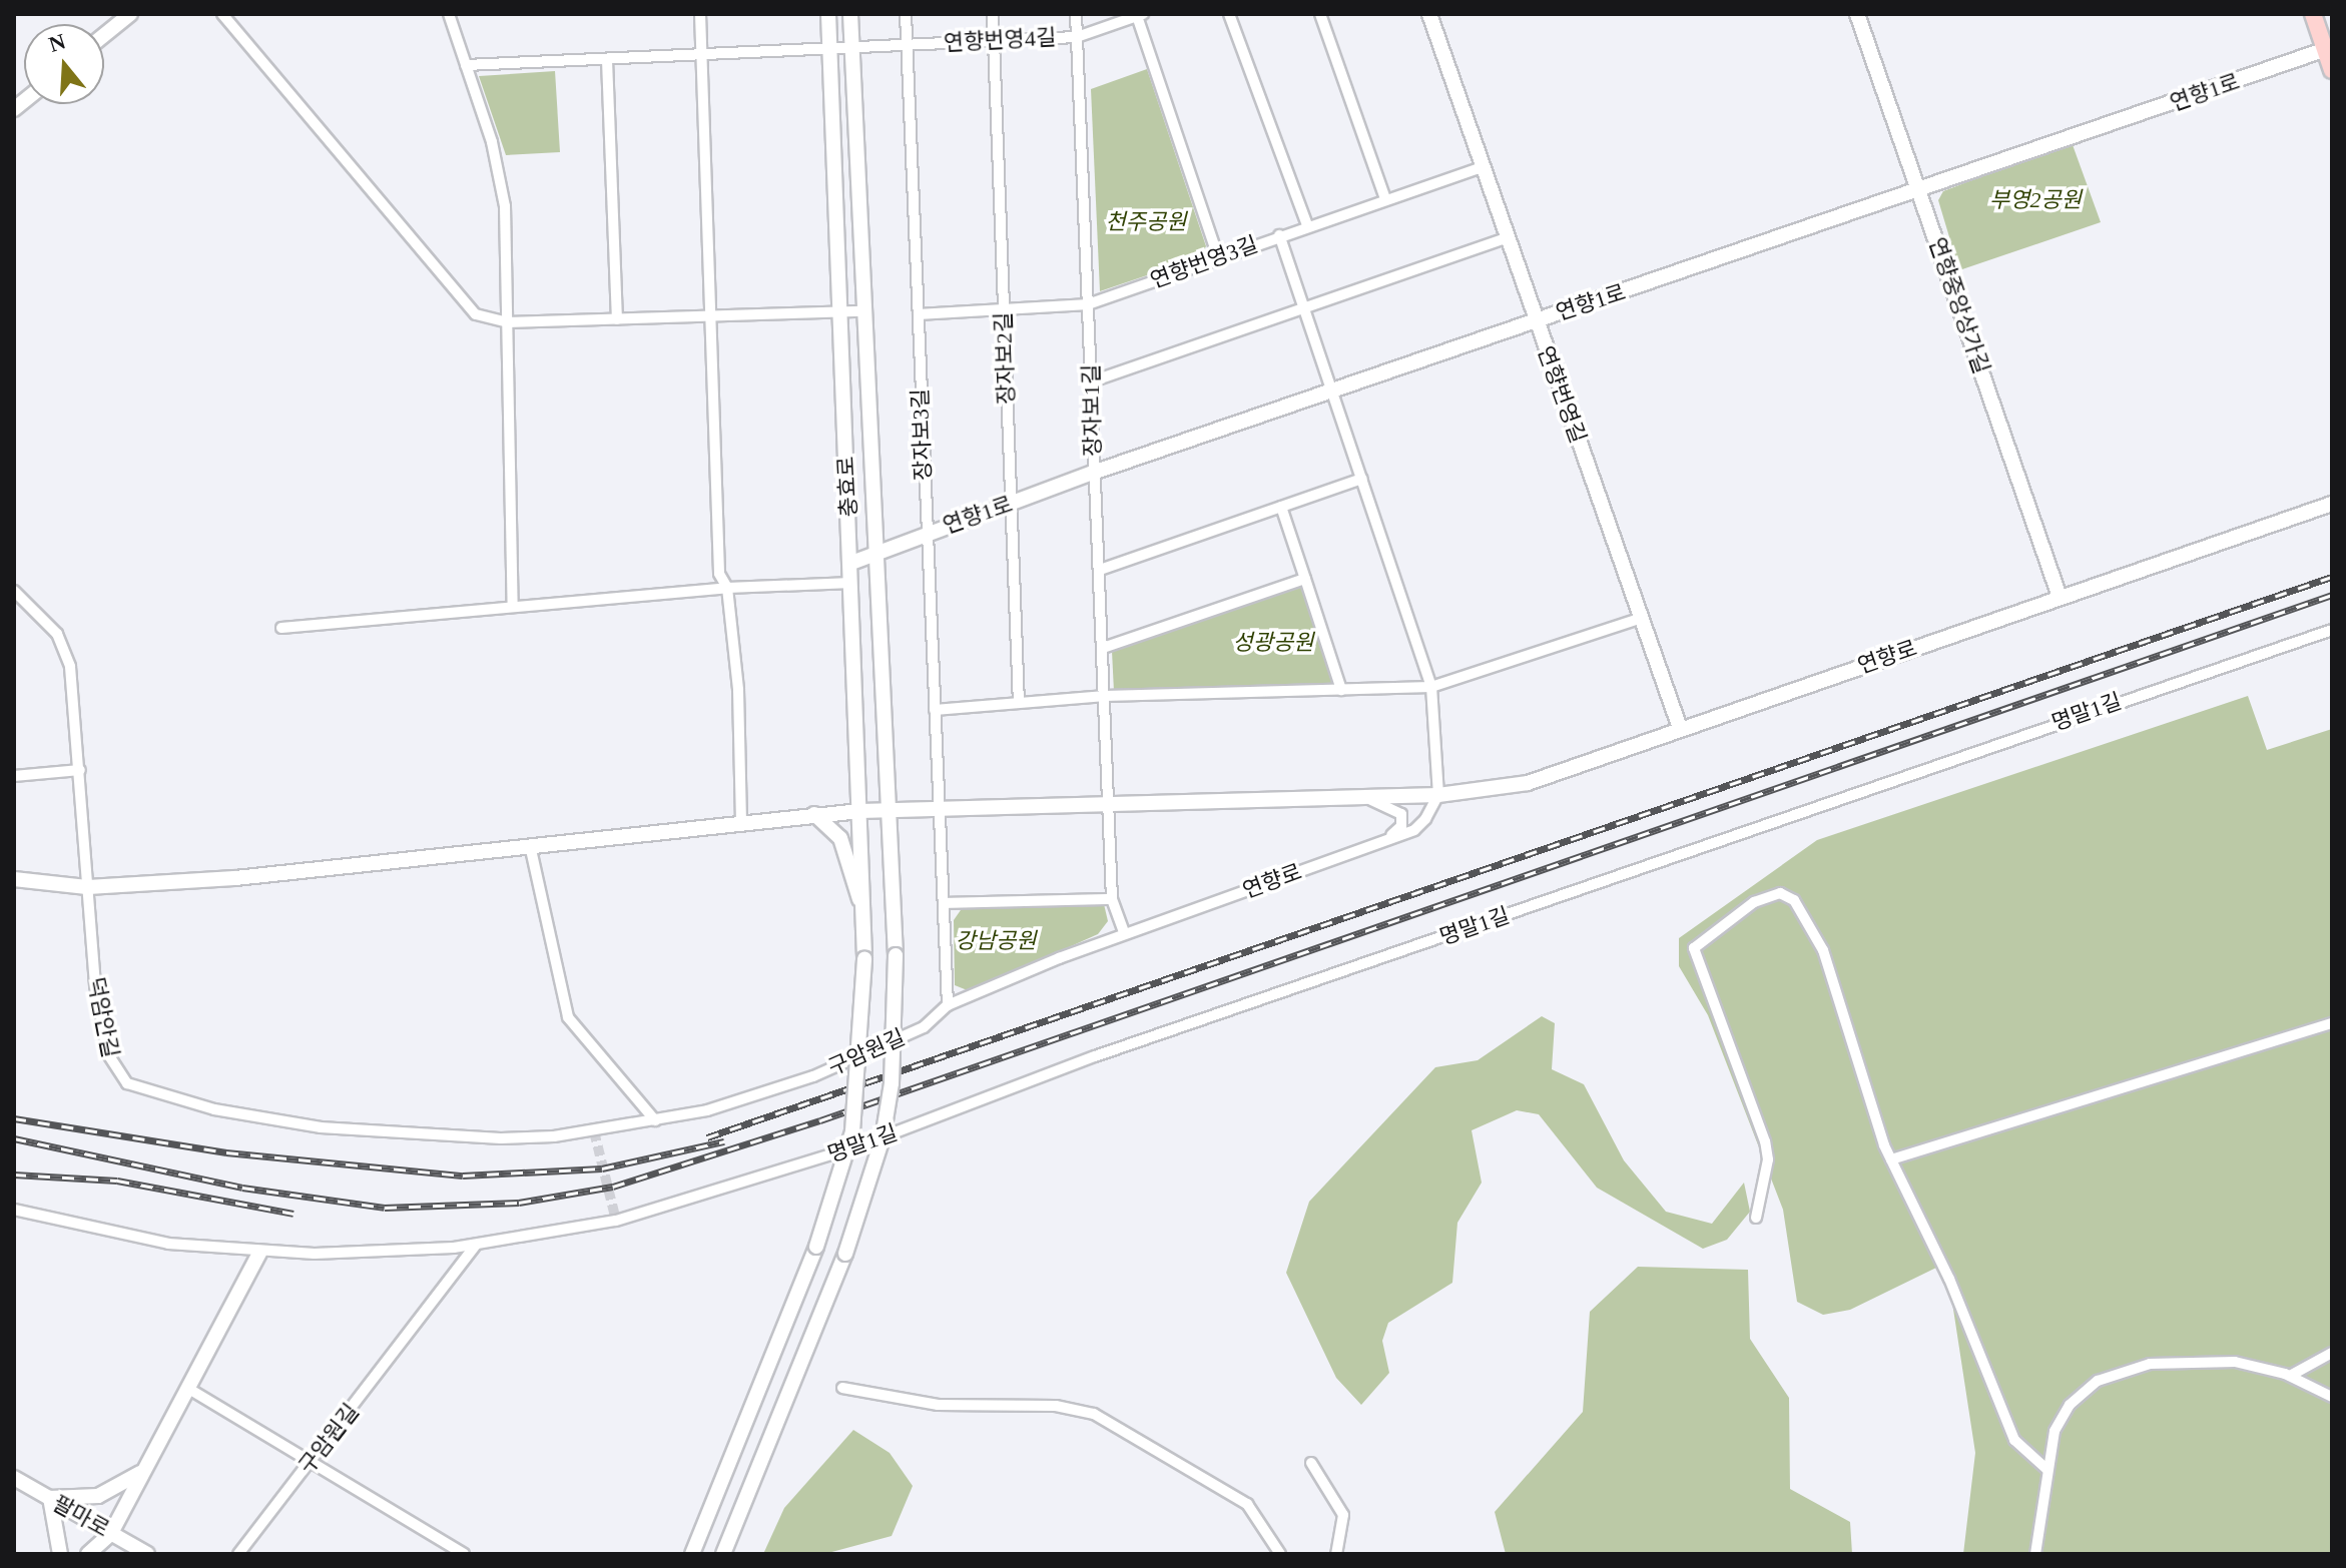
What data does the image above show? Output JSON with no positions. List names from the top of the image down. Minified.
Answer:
{"streets":{"main road":["연향1로","연향중앙상가길","연향번영길","충효로","연향로","팔마로"],"street":["연향번영4길","연향번영3길","장자보2길","장자보1길","장자보3길","명말1길","덕암안길","구암원길"]},"crossings":[["연향번영4길","장자보2길"],["연향번영4길","장자보1길"],["연향번영4길","장자보3길"],["연향번영4길","충효로"],["연향1로","연향중앙상가길"],["연향1로","장자보2길"],["연향1로","연향번영길"],["연향1로","장자보1길"],["연향1로","장자보3길"],["연향1로","충효로"],["연향번영3길","장자보2길"],["연향번영3길","연향번영길"],["연향번영3길","장자보1길"],["연향번영3길","장자보3길"],["연향중앙상가길","연향로"],["연향번영길","연향로"],["장자보1길","연향로"],["장자보3길","연향로"],["장자보3길","구암원길"],["충효로","연향로"],["연향로","덕암안길"],["연향로","구암원길"],["명말1길","구암원길"],["덕암안길","구암원길"]],"parks":["부영2공원","천주공원","성광공원","강남공원"],"north":"top"}
